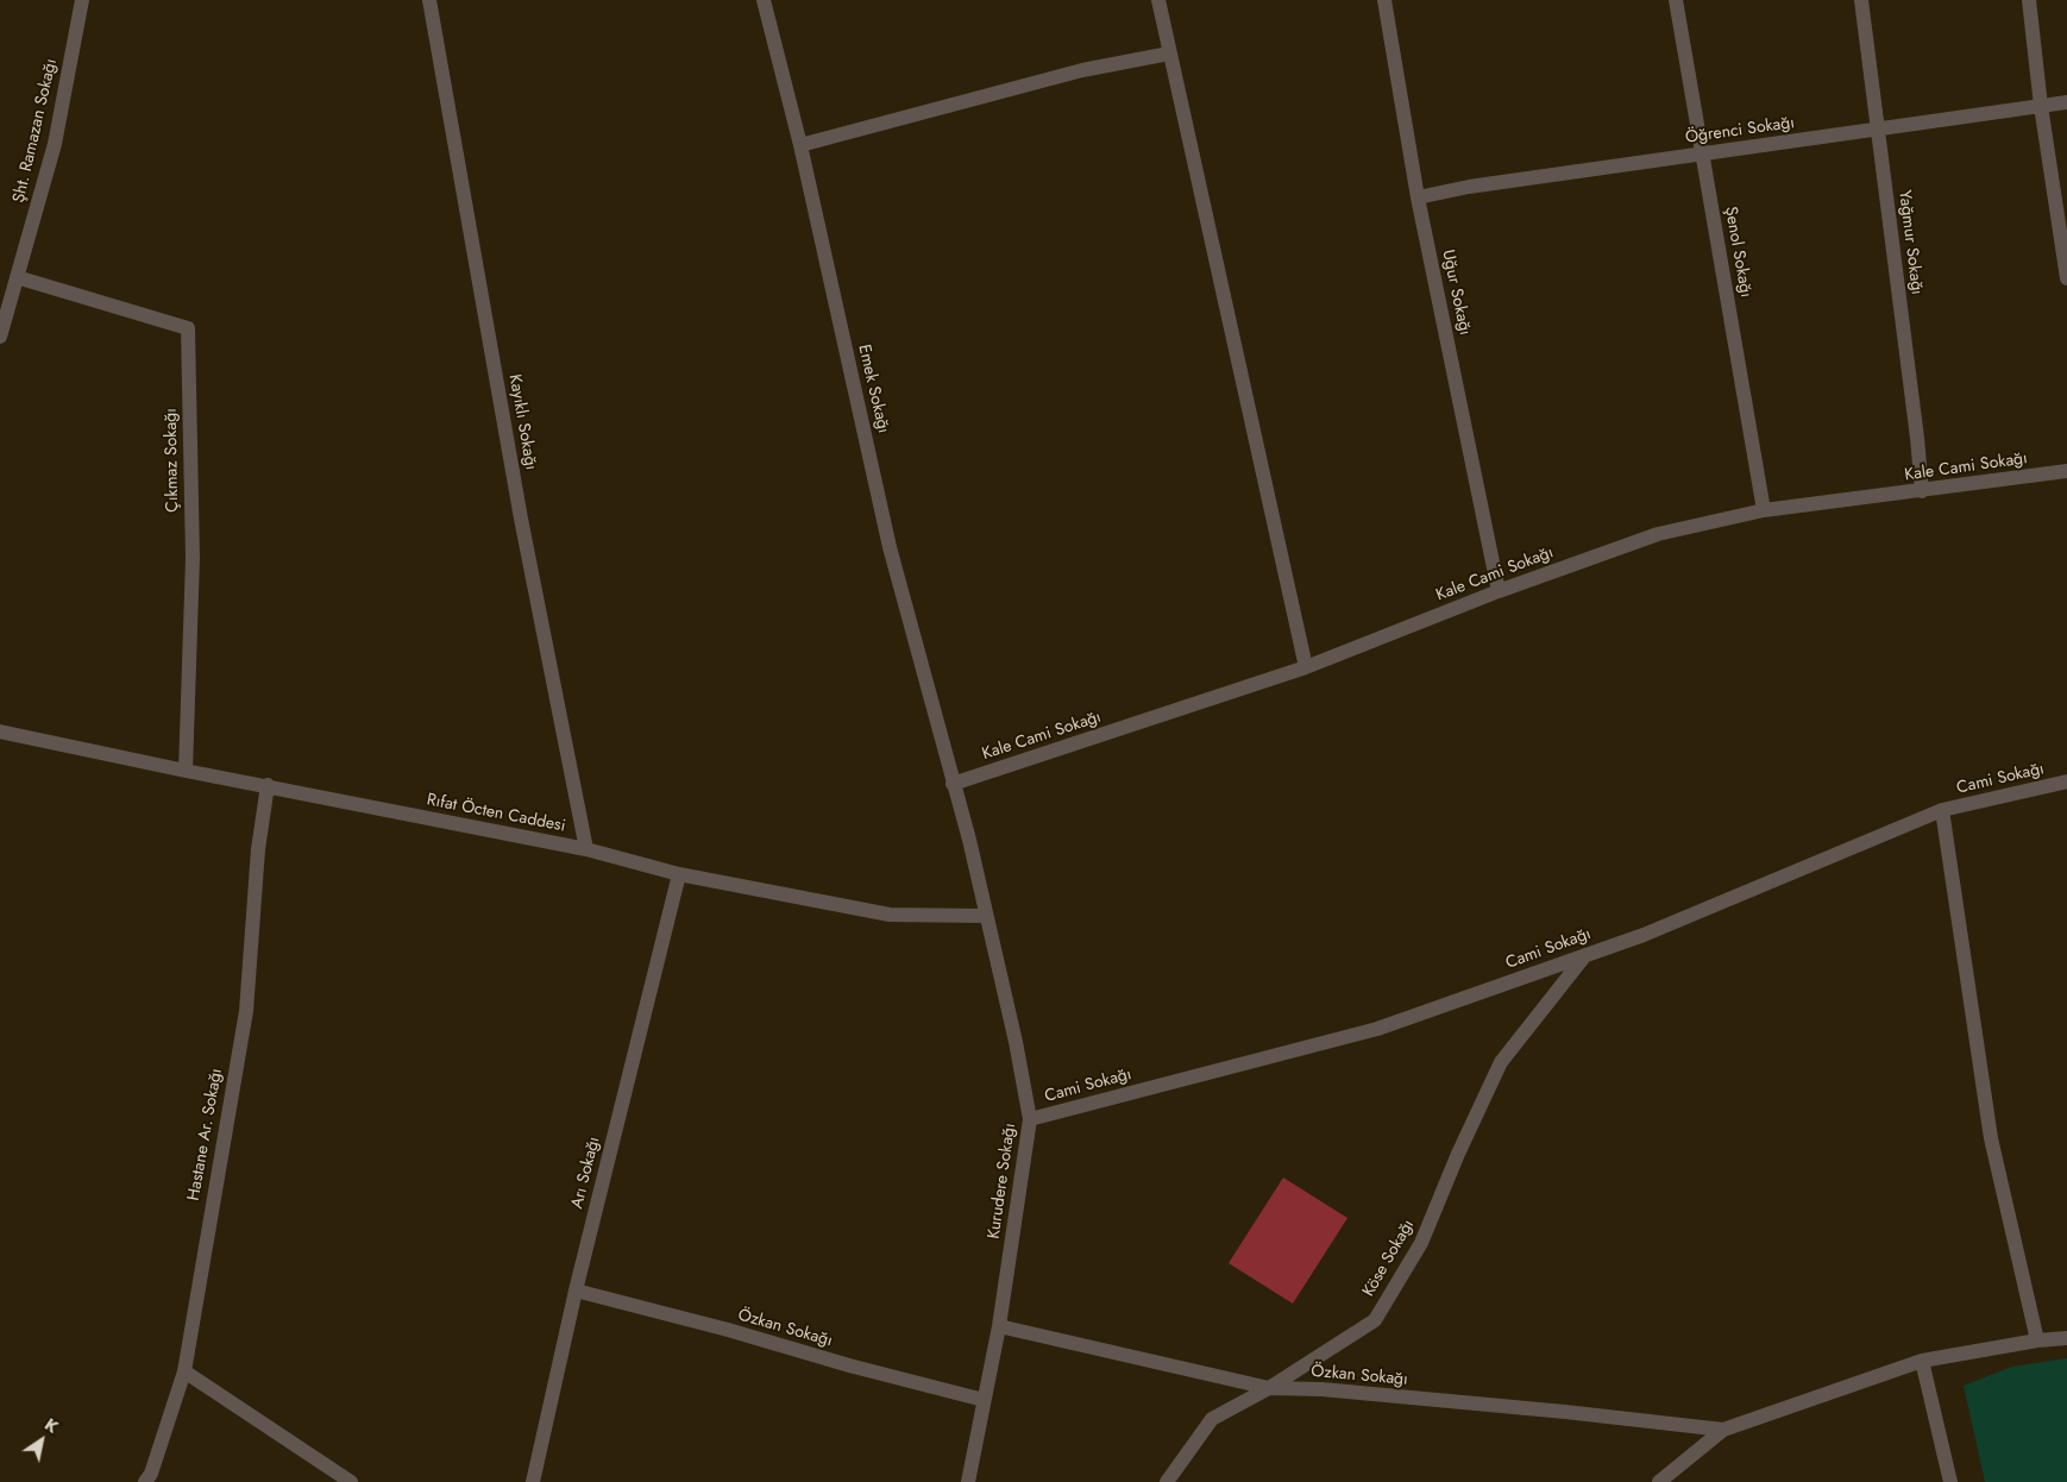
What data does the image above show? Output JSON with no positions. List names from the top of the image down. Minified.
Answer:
{"streets":{"street":["Şht. Ramazan Sokağı","Öğrenci Sokağı","Yağmur Sokağı","Şenol Sokağı","Uğur Sokağı","Emek Sokağı","Kayıklı Sokağı","Çıkmaz Sokağı","Kale Cami Sokağı","Cami Sokağı","Rıfat Öcten Caddesi","Hastane Ar. Sokağı","Arı Sokağı","Kurudere Sokağı","Köse Sokağı","Özkan Sokağı"]},"crossings":[["Şht. Ramazan Sokağı","Çıkmaz Sokağı"],["Öğrenci Sokağı","Yağmur Sokağı"],["Öğrenci Sokağı","Şenol Sokağı"],["Öğrenci Sokağı","Uğur Sokağı"],["Yağmur Sokağı","Kale Cami Sokağı"],["Şenol Sokağı","Kale Cami Sokağı"],["Uğur Sokağı","Kale Cami Sokağı"],["Emek Sokağı","Kale Cami Sokağı"],["Emek Sokağı","Kurudere Sokağı"],["Kayıklı Sokağı","Rıfat Öcten Caddesi"],["Çıkmaz Sokağı","Rıfat Öcten Caddesi"],["Kale Cami Sokağı","Kurudere Sokağı"],["Cami Sokağı","Kurudere Sokağı"],["Cami Sokağı","Köse Sokağı"],["Rıfat Öcten Caddesi","Hastane Ar. Sokağı"],["Rıfat Öcten Caddesi","Arı Sokağı"],["Rıfat Öcten Caddesi","Kurudere Sokağı"],["Arı Sokağı","Özkan Sokağı"],["Kurudere Sokağı","Özkan Sokağı"],["Köse Sokağı","Özkan Sokağı"]],"north":"top right"}
